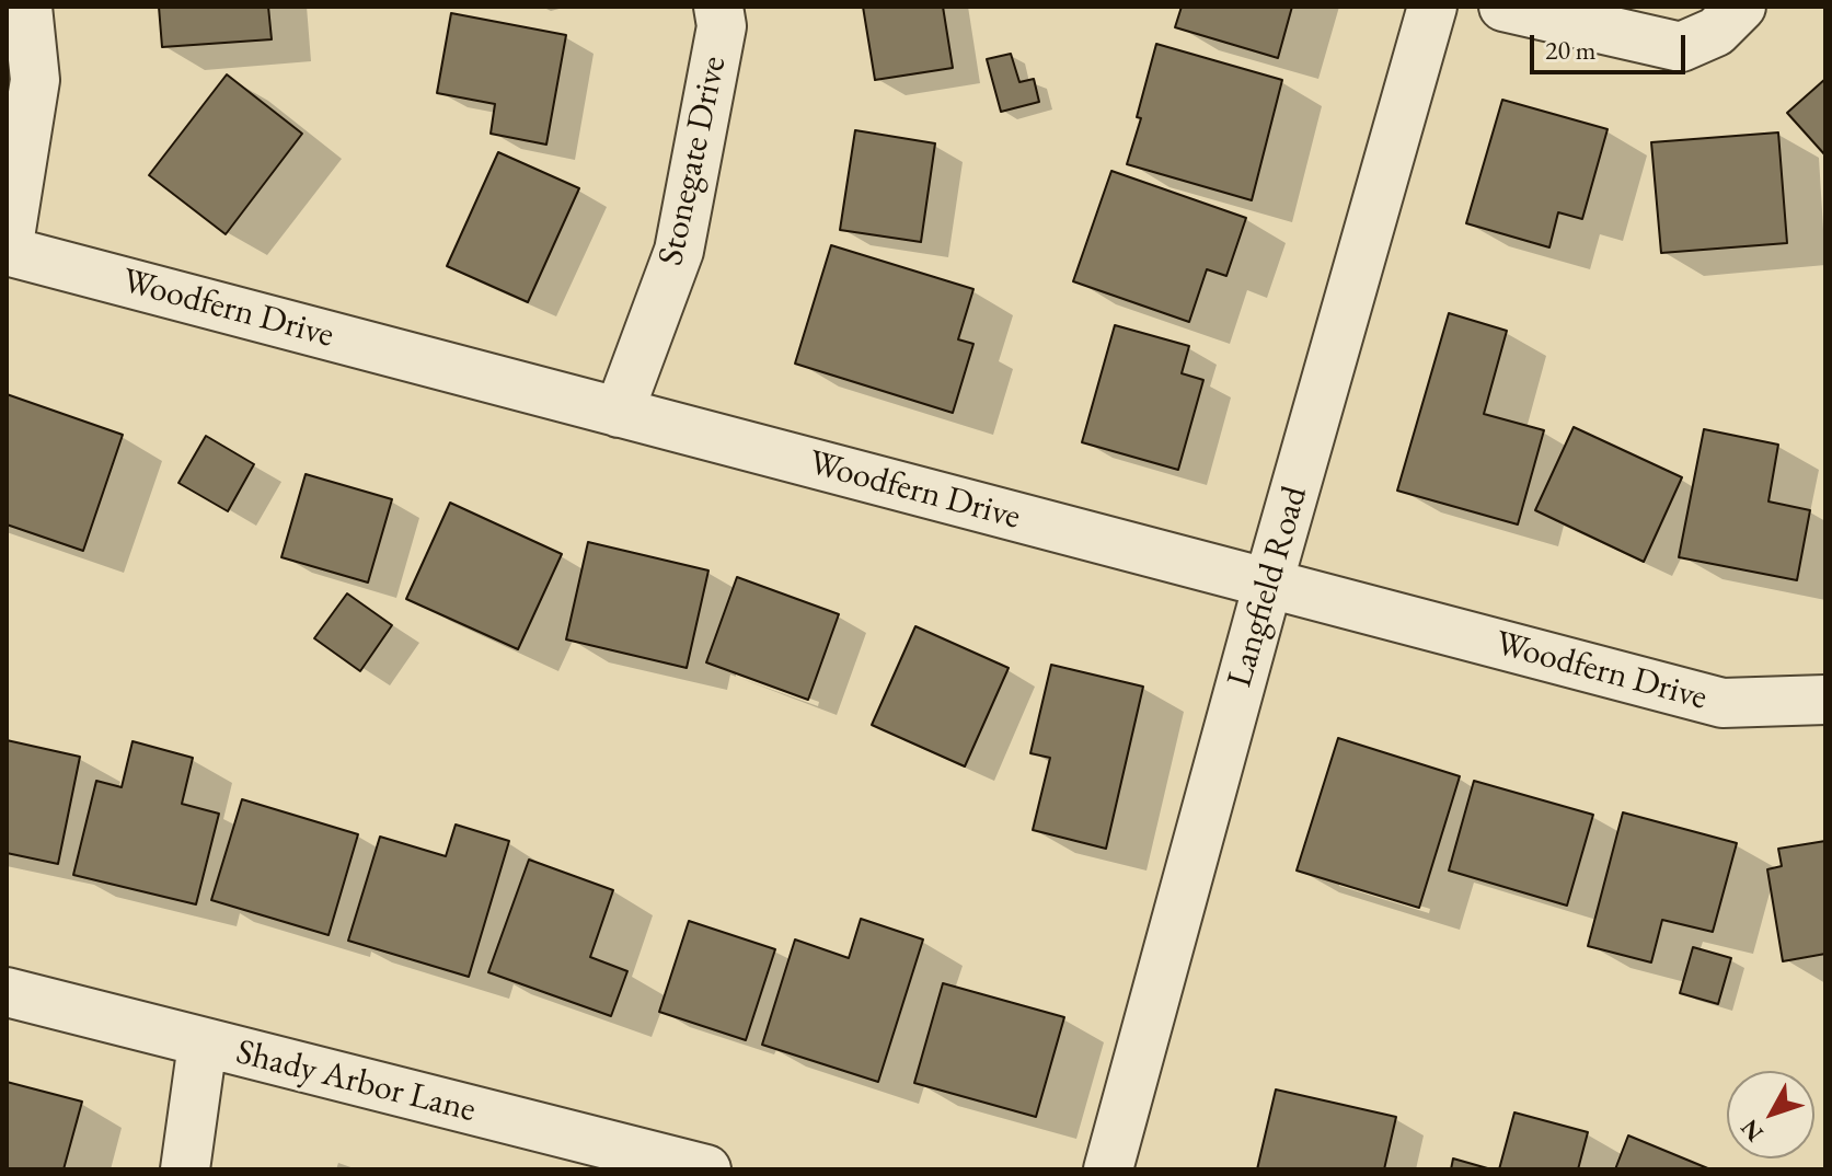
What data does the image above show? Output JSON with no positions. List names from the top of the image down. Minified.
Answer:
{"streets":{"street":["Stonegate Drive","Woodfern Drive","Langfield Road","Shady Arbor Lane"]},"crossings":[["Stonegate Drive","Woodfern Drive"],["Woodfern Drive","Langfield Road"]],"scale_bar":"20 m","north":"bottom left"}
